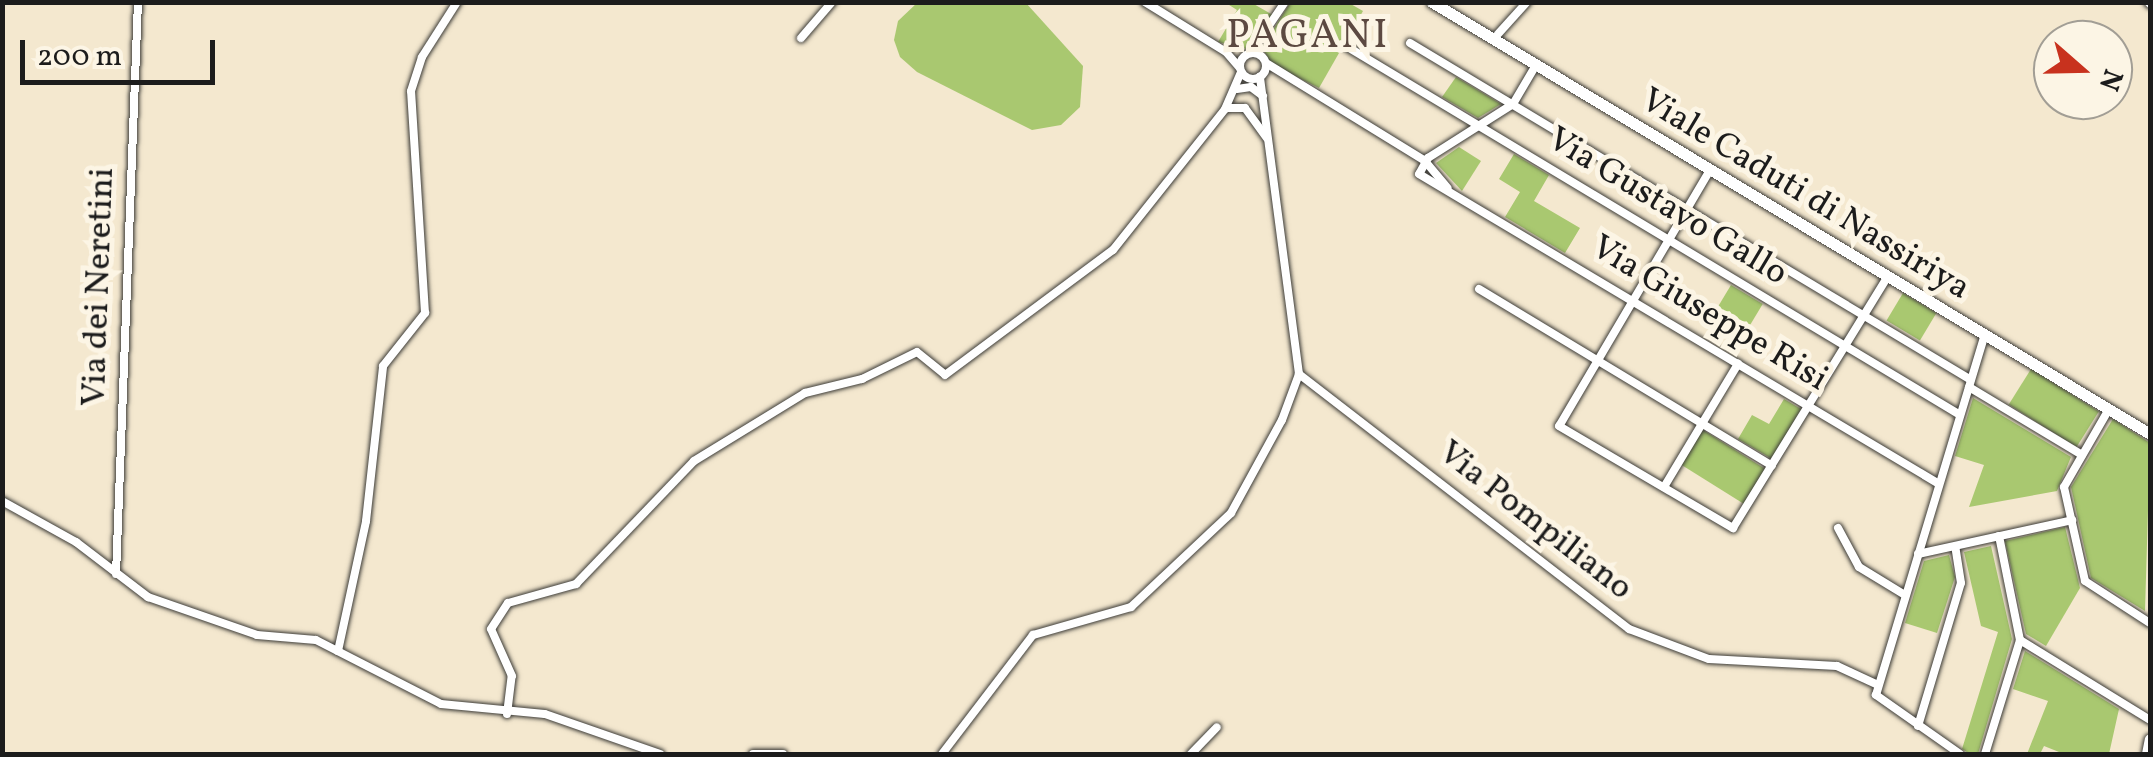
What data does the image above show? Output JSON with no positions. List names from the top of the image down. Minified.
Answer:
{"streets":{"main road":["Viale Caduti di Nassiriya"],"street":["Via Gustavo Gallo","Via dei Neretini","Via Giuseppe Risi","Via Pompiliano"]},"districts":["PAGANI"],"scale_bar":"200 m","north":"right"}
